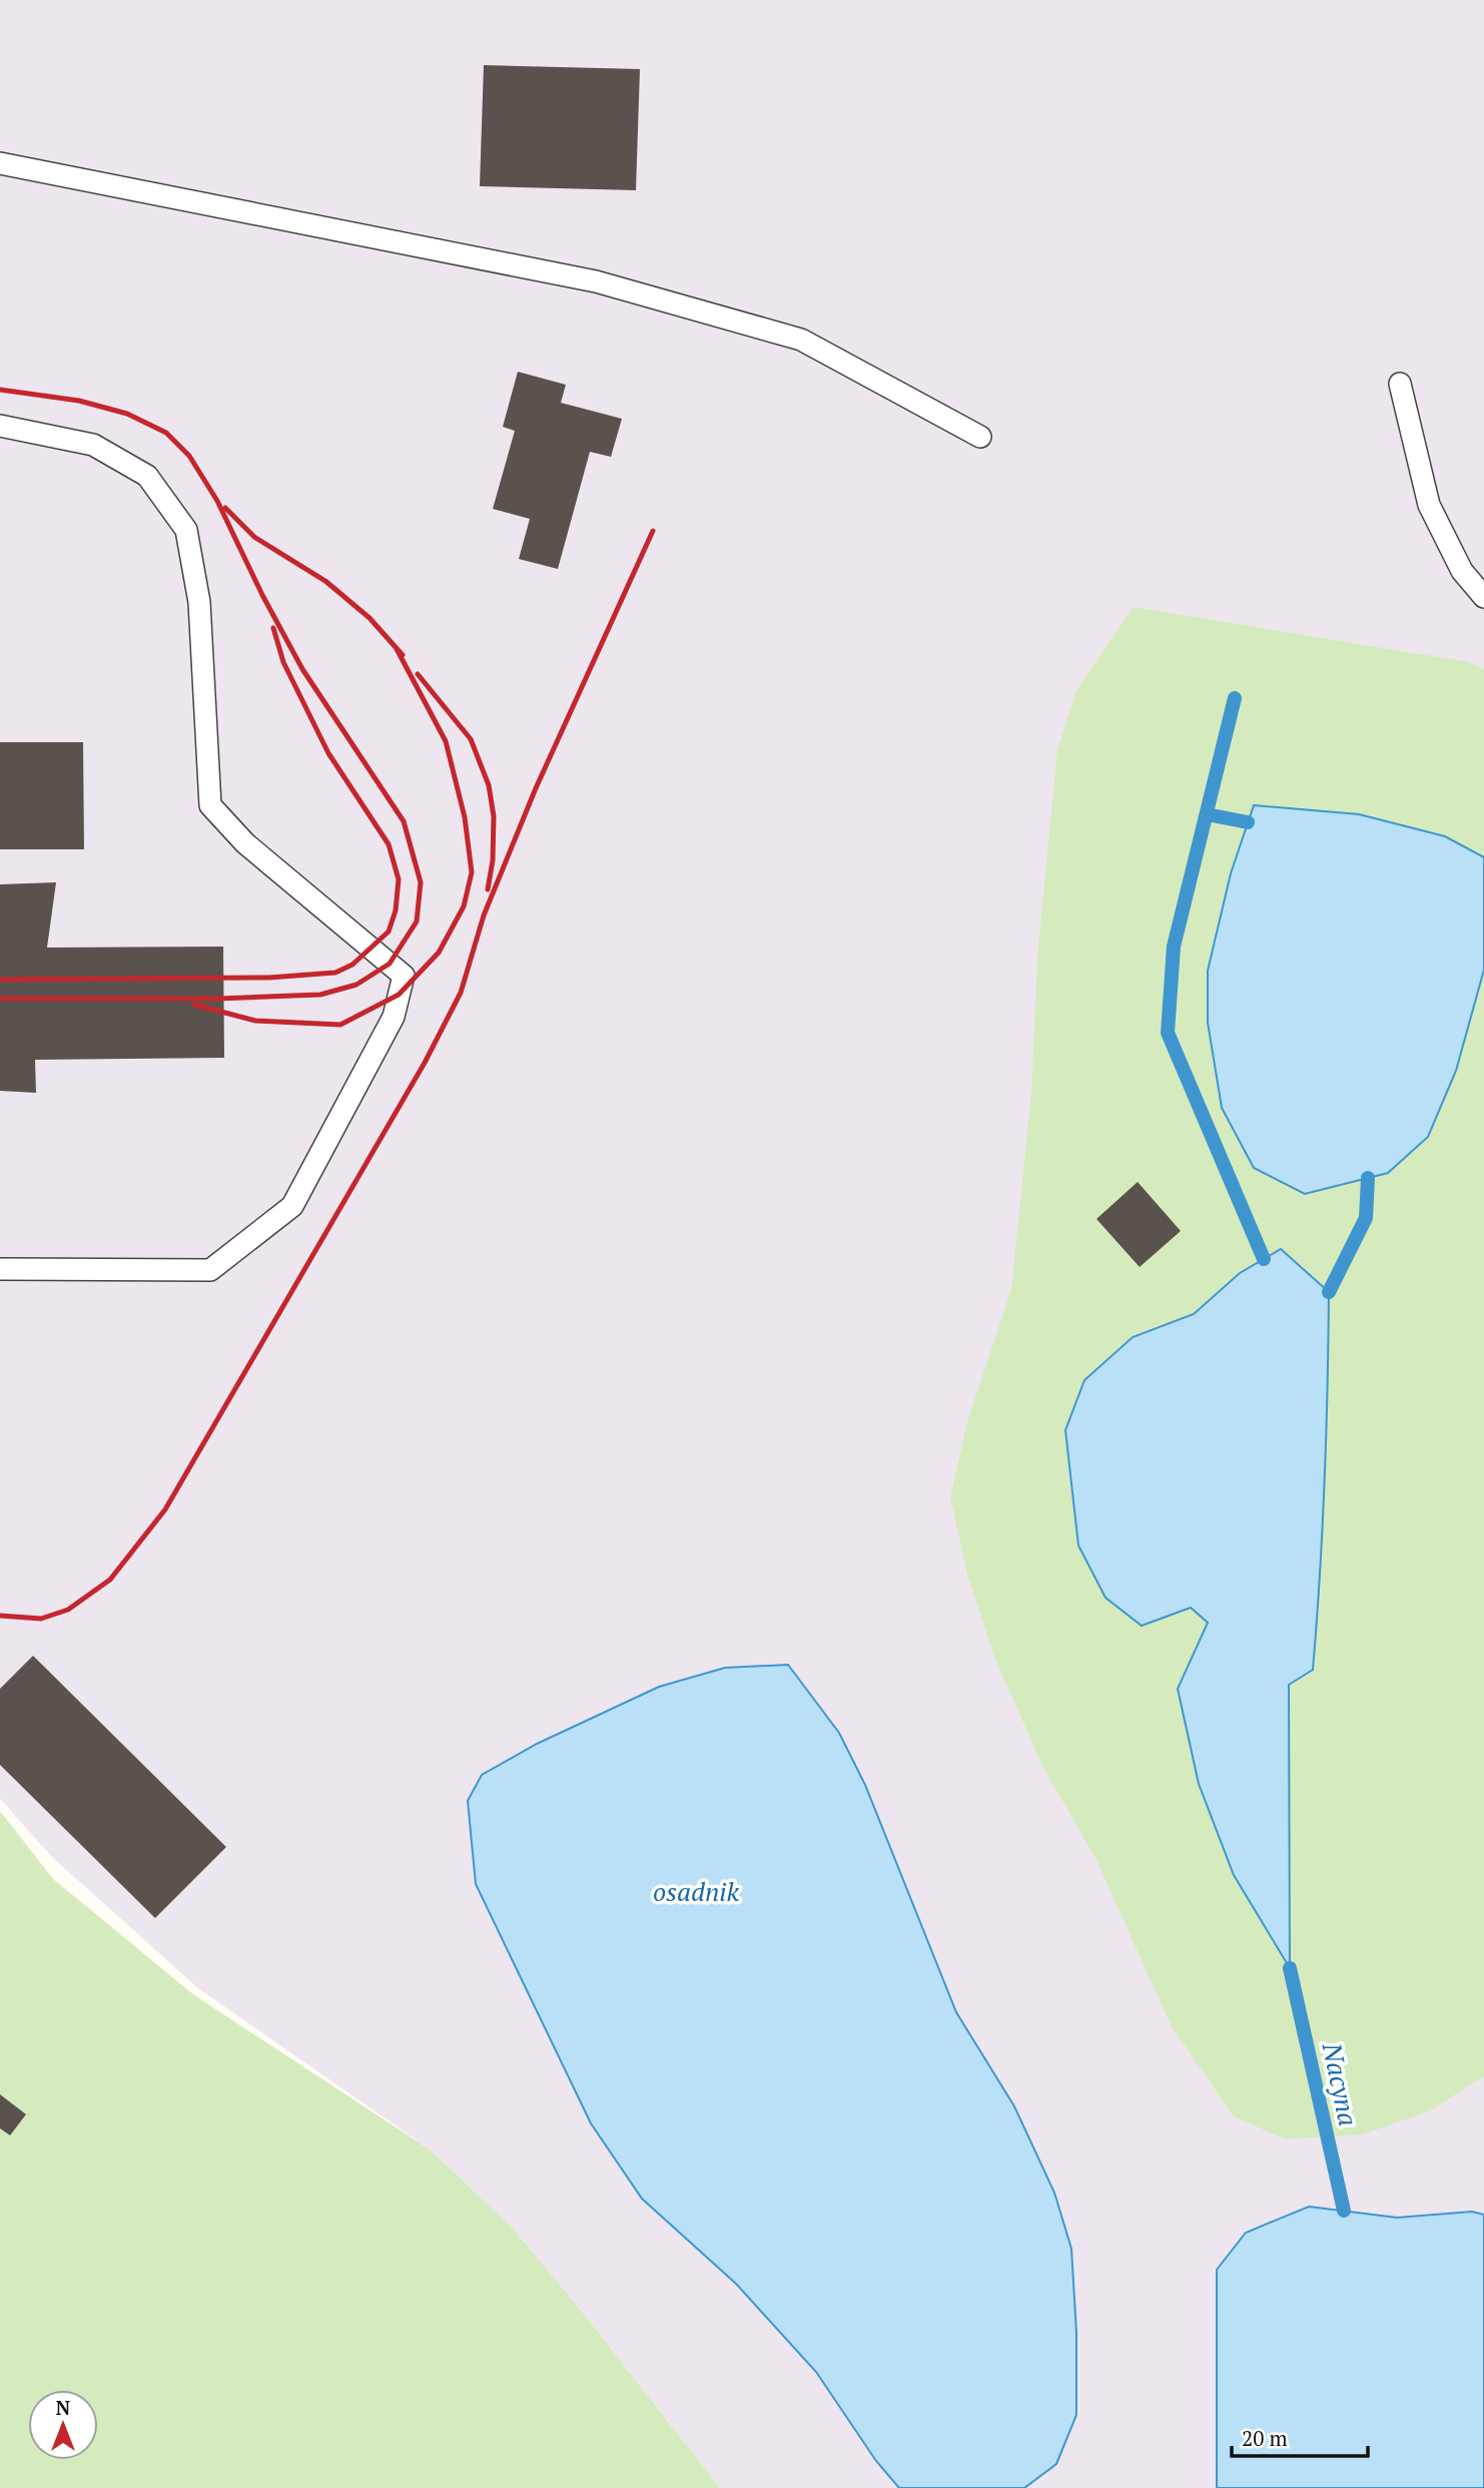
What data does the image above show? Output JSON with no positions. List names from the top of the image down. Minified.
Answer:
{"water":["osadnik","Nacyna"],"scale_bar":"20 m","north":"top"}
